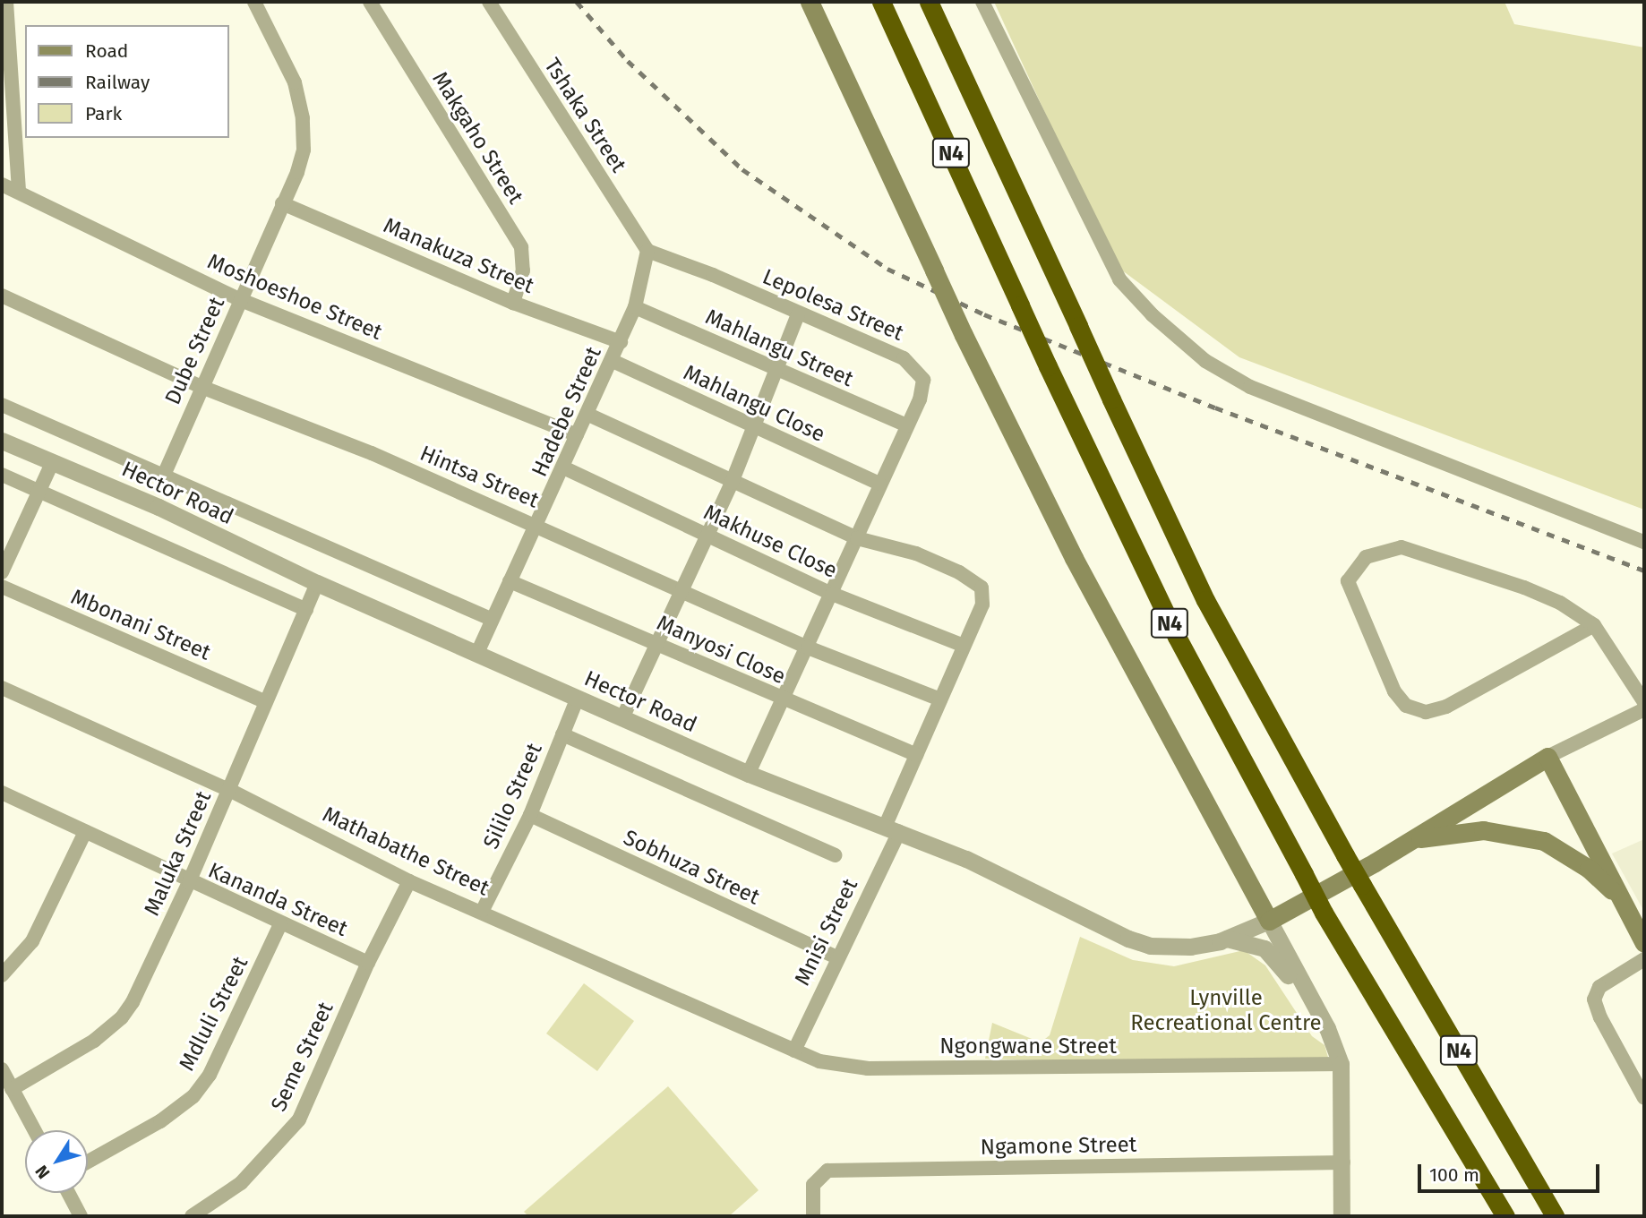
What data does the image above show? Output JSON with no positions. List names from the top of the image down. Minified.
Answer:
{"streets":{"highway":["N4"],"street":["Tshaka Street","Makgaho Street","Manakuza Street","Moshoeshoe Street","Lepolesa Street","Mahlangu Street","Dube Street","Mahlangu Close","Hadebe Street","Hintsa Street","Hector Road","Makhuse Close","Mbonani Street","Manyosi Close","Sililo Street","Mathabathe Street","Maluka Street","Sobhuza Street","Kananda Street","Mnisi Street","Mdluli Street","Ngongwane Street","Seme Street","Ngamone Street"]},"crossings":[["Tshaka Street","Lepolesa Street"],["Tshaka Street","Hadebe Street"],["Makgaho Street","Manakuza Street"],["Manakuza Street","Dube Street"],["Manakuza Street","Hadebe Street"],["Moshoeshoe Street","Dube Street"],["Moshoeshoe Street","Hadebe Street"],["Lepolesa Street","Mahlangu Street"],["Lepolesa Street","Mahlangu Close"],["Lepolesa Street","Hadebe Street"],["Lepolesa Street","Hintsa Street"],["Lepolesa Street","Hector Road"],["Lepolesa Street","Makhuse Close"],["Lepolesa Street","Manyosi Close"],["Mahlangu Street","Hadebe Street"],["Dube Street","Hintsa Street"],["Dube Street","Hector Road"],["Mahlangu Close","Hadebe Street"],["Hadebe Street","Hintsa Street"],["Hadebe Street","Hector Road"],["Hadebe Street","Makhuse Close"],["Hadebe Street","Manyosi Close"],["Hector Road","Sililo Street"],["Hector Road","Maluka Street"],["Hector Road","Mnisi Street"],["Mbonani Street","Maluka Street"],["Sililo Street","Mathabathe Street"],["Sililo Street","Sobhuza Street"],["Mathabathe Street","Maluka Street"],["Mathabathe Street","Mnisi Street"],["Mathabathe Street","Ngongwane Street"],["Mathabathe Street","Seme Street"],["Maluka Street","Kananda Street"],["Sobhuza Street","Mnisi Street"],["Kananda Street","Mdluli Street"],["Kananda Street","Seme Street"],["Mnisi Street","Ngongwane Street"]],"parks":["Lynville Recreational Centre"],"legend":["Road","Railway","Park"],"scale_bar":"100 m","north":"bottom left"}
